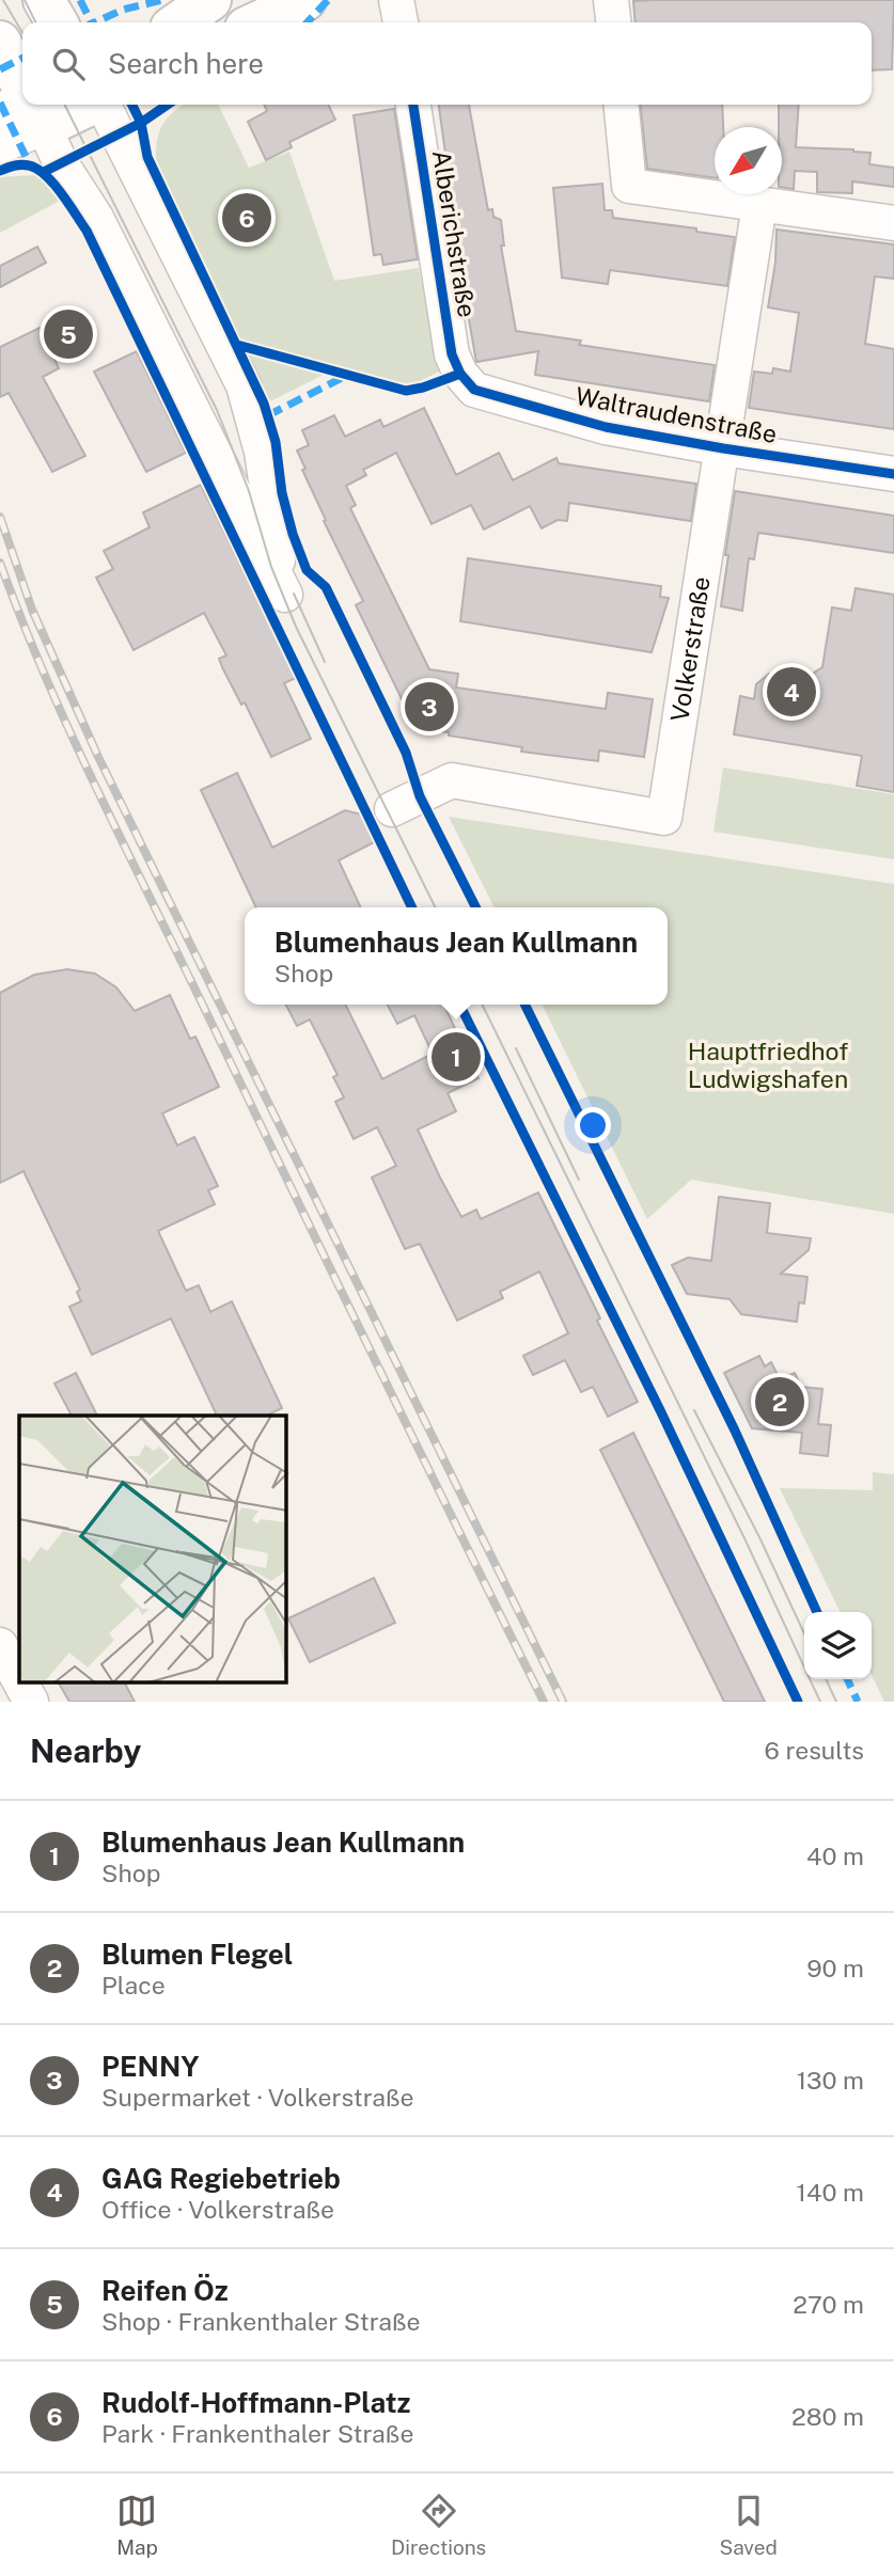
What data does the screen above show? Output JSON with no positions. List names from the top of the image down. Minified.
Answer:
{"streets":{"street":["Alberichstraße","Waltraudenstraße","Volkerstraße"]},"crossings":[["Alberichstraße","Waltraudenstraße"],["Waltraudenstraße","Volkerstraße"]],"parks":["Hauptfriedhof Ludwigshafen"],"north":"bottom left","page":{"search":"Search here","pins":["6","5","4","3","1","2"],"popup":["Blumenhaus Jean Kullmann","Shop"],"heading":["Nearby","6 results"],"list":[{"mark":"1","name":"Blumenhaus Jean Kullmann","note":"Shop","value":"40 m"},{"mark":"2","name":"Blumen Flegel","note":"Place","value":"90 m"},{"mark":"3","name":"PENNY","note":"Supermarket · Volkerstraße","value":"130 m"},{"mark":"4","name":"GAG Regiebetrieb","note":"Office · Volkerstraße","value":"140 m"},{"mark":"5","name":"Reifen Öz","note":"Shop · Frankenthaler Straße","value":"270 m"},{"mark":"6","name":"Rudolf-Hoffmann-Platz","note":"Park · Frankenthaler Straße","value":"280 m"}],"nav":["Map","Directions","Saved"]}}
